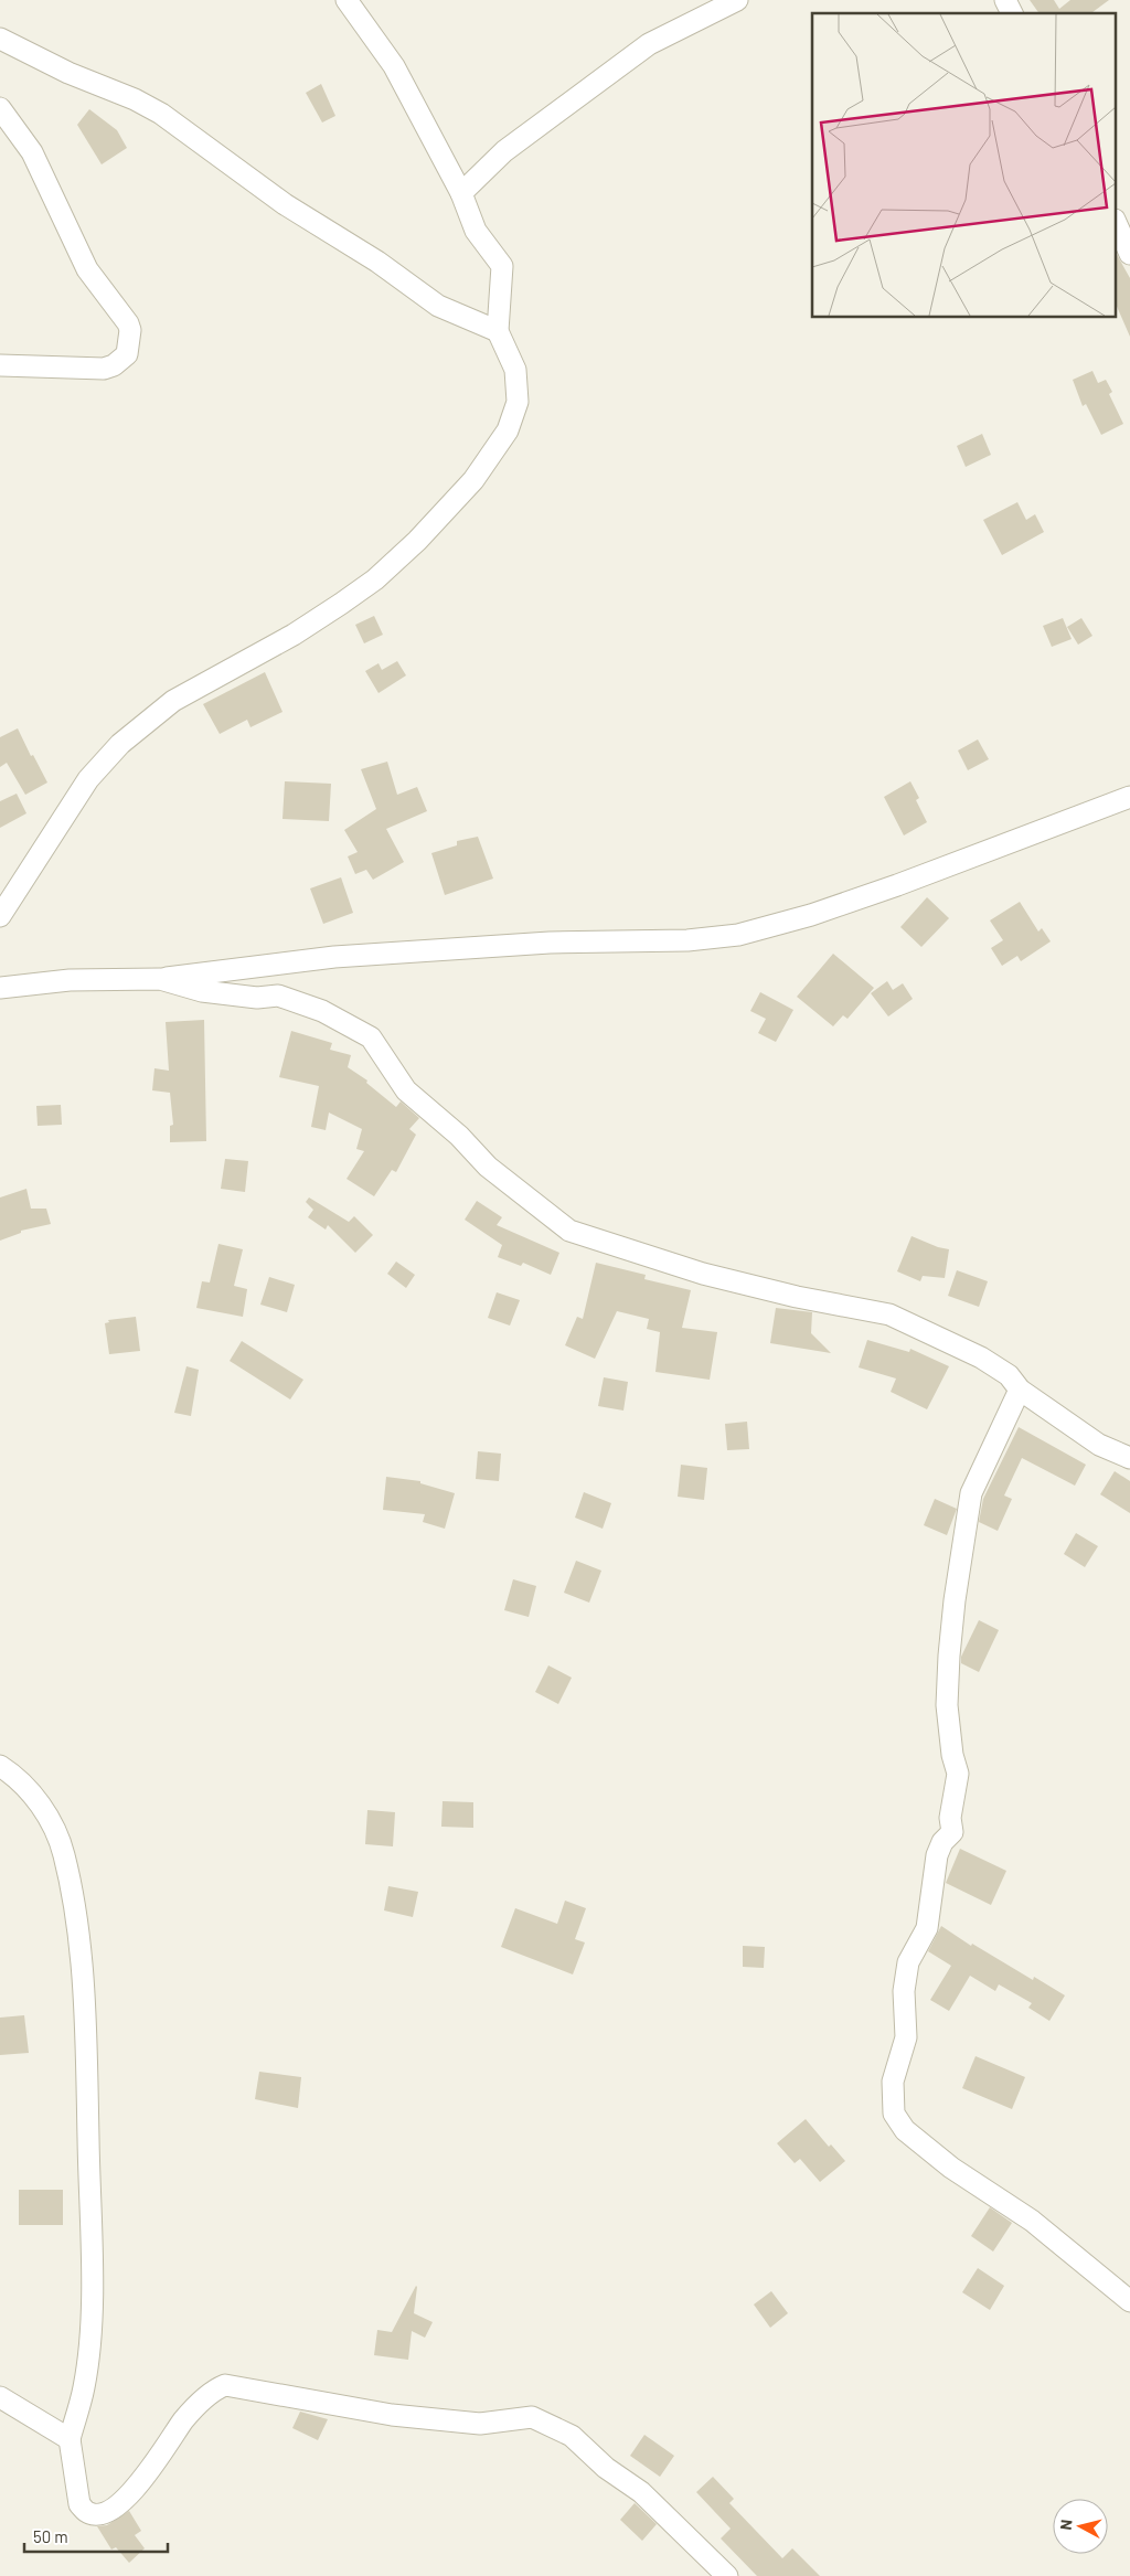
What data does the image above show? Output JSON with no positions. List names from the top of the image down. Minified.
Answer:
{"scale_bar":"50 m","north":"left"}
